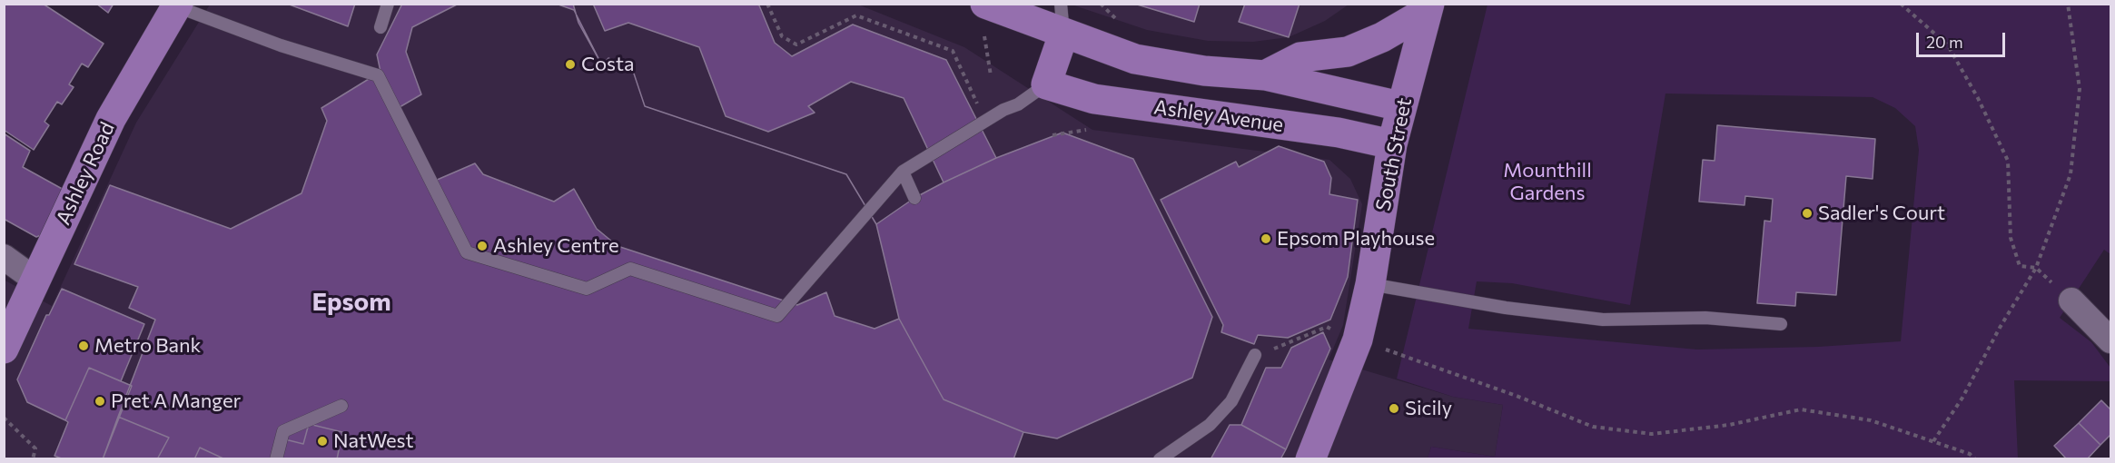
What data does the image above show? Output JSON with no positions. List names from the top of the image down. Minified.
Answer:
{"streets":{"highway":["Ashley Avenue","South Street","Ashley Road"]},"crossings":[["Ashley Avenue","South Street"]],"districts":["Epsom"],"parks":["Mounthill Gardens"],"places":["Costa","Sadler's Court","Epsom Playhouse","Ashley Centre","Metro Bank","Pret A Manger","Sicily","NatWest"],"scale_bar":"20 m"}
